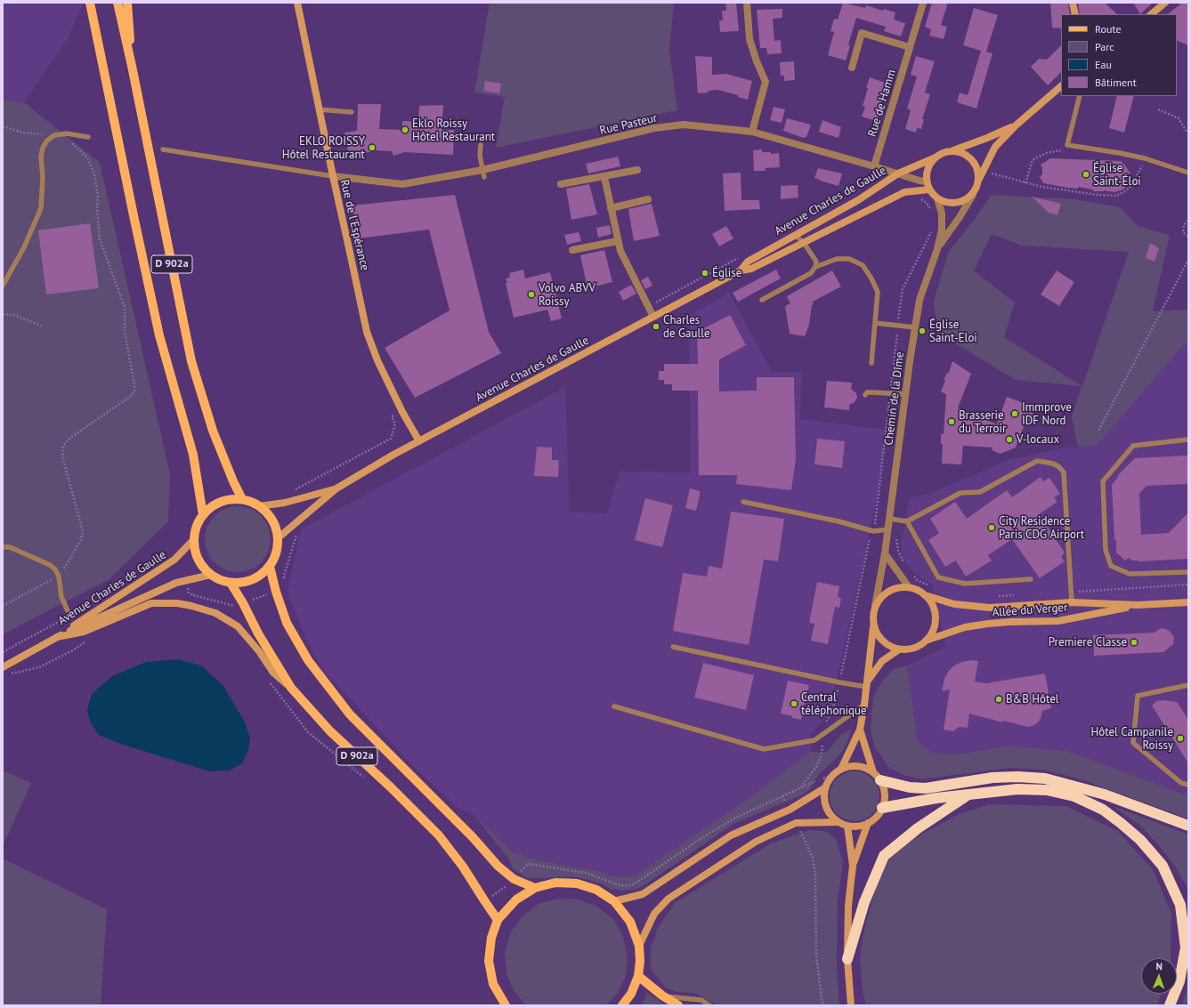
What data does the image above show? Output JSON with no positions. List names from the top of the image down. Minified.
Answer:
{"streets":{"main road":["D 902a"],"street":["Rue de Hamm","Rue Pasteur","Avenue Charles de Gaulle","Rue de l'Espérance","Chemin de la Dîme","Allée du Verger"]},"crossings":[["Rue de Hamm","Rue Pasteur"],["Rue Pasteur","Avenue Charles de Gaulle"],["Rue Pasteur","Rue de l'Espérance"],["Rue Pasteur","Chemin de la Dîme"],["Avenue Charles de Gaulle","Rue de l'Espérance"],["Avenue Charles de Gaulle","D 902a"],["Avenue Charles de Gaulle","Chemin de la Dîme"],["Chemin de la Dîme","Allée du Verger"]],"places":["Eklo Roissy Hôtel Restaurant","EKLO ROISSY Hôtel Restaurant","Église Saint-Éloi","Église","Volvo ABVV Roissy","Charles de Gaulle","Église Saint-Eloi","Immprove IDF Nord","Brasserie du Terroir","V-locaux","City Residence Paris CDG Airport","Premiere Classe","B&B Hôtel","Central téléphonique","Hôtel Campanile Roissy"],"legend":["Route","Parc","Eau","Bâtiment"],"north":"top"}
